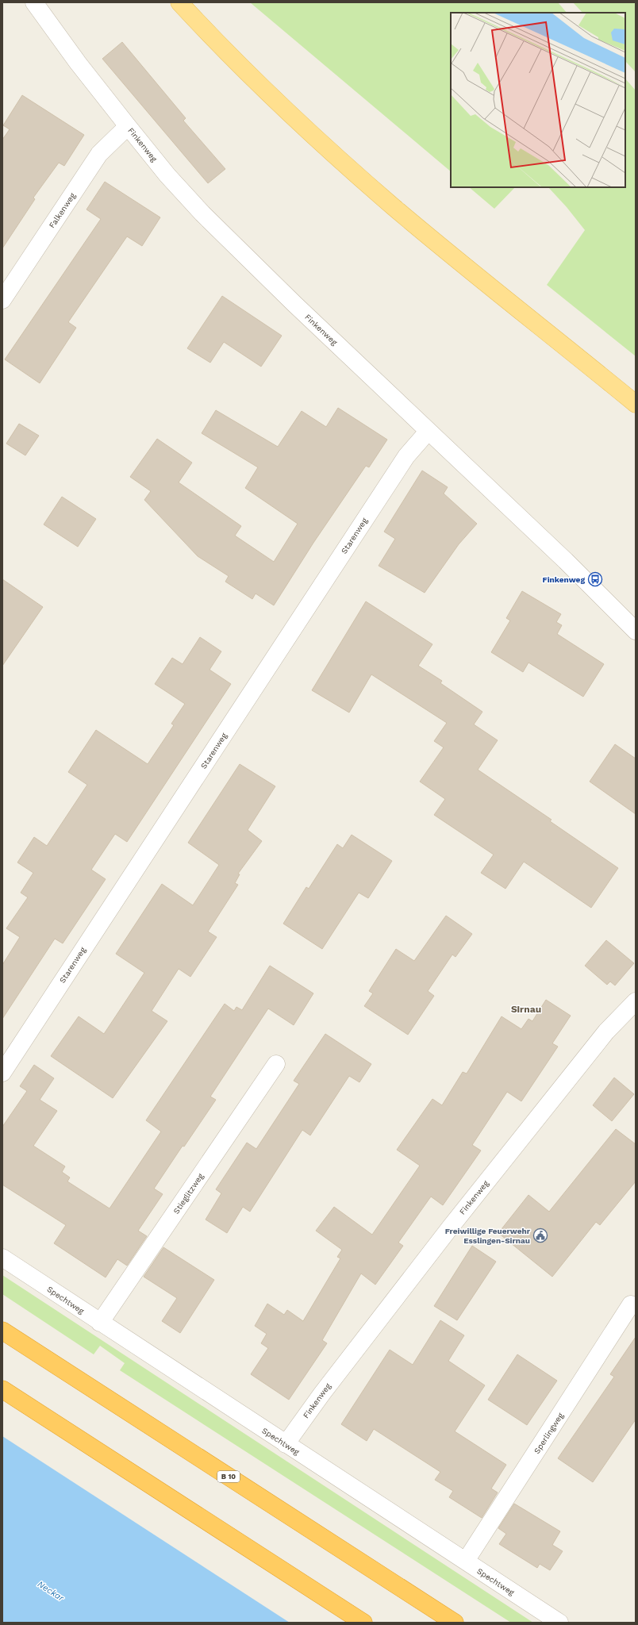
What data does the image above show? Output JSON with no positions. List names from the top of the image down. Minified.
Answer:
{"streets":{"highway":["B 10"],"street":["Finkenweg","Falkenweg","Starenweg","Stieglitzweg","Spechtweg","Sperlingweg"]},"crossings":[["Finkenweg","Falkenweg"],["Finkenweg","Starenweg"],["Finkenweg","Spechtweg"],["Stieglitzweg","Spechtweg"],["Spechtweg","Sperlingweg"]],"districts":["Sirnau"],"water":["Neckar"],"places":{"bus stop":["Finkenweg"],"public building":["Freiwillige Feuerwehr Esslingen-Sirnau"]}}
